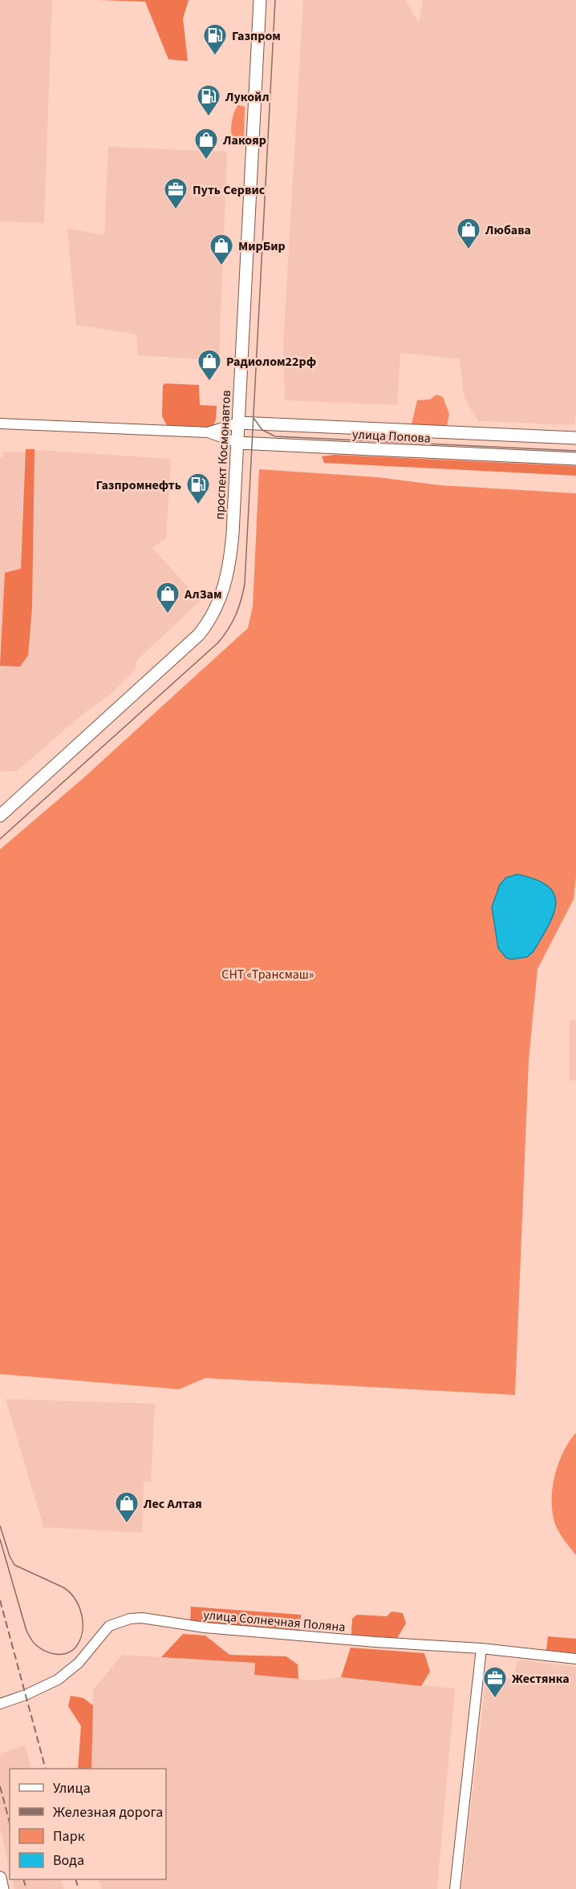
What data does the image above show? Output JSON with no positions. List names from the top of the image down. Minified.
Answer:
{"streets":{"main road":["улица Попова","проспект Космонавтов"],"street":["улица Солнечная Поляна"]},"crossings":[["улица Попова","проспект Космонавтов"]],"parks":["СНТ «Трансмаш»"],"places":{"fuel station":["Газпром","Лукойл","Газпромнефть"],"shop":["Лакояр","Любава","МирБир","Радиолом22рф","АлЗам","Лес Алтая"],"office":["Путь Сервис","Жестянка"]},"legend":["Улица","Железная дорога","Парк","Вода"]}
